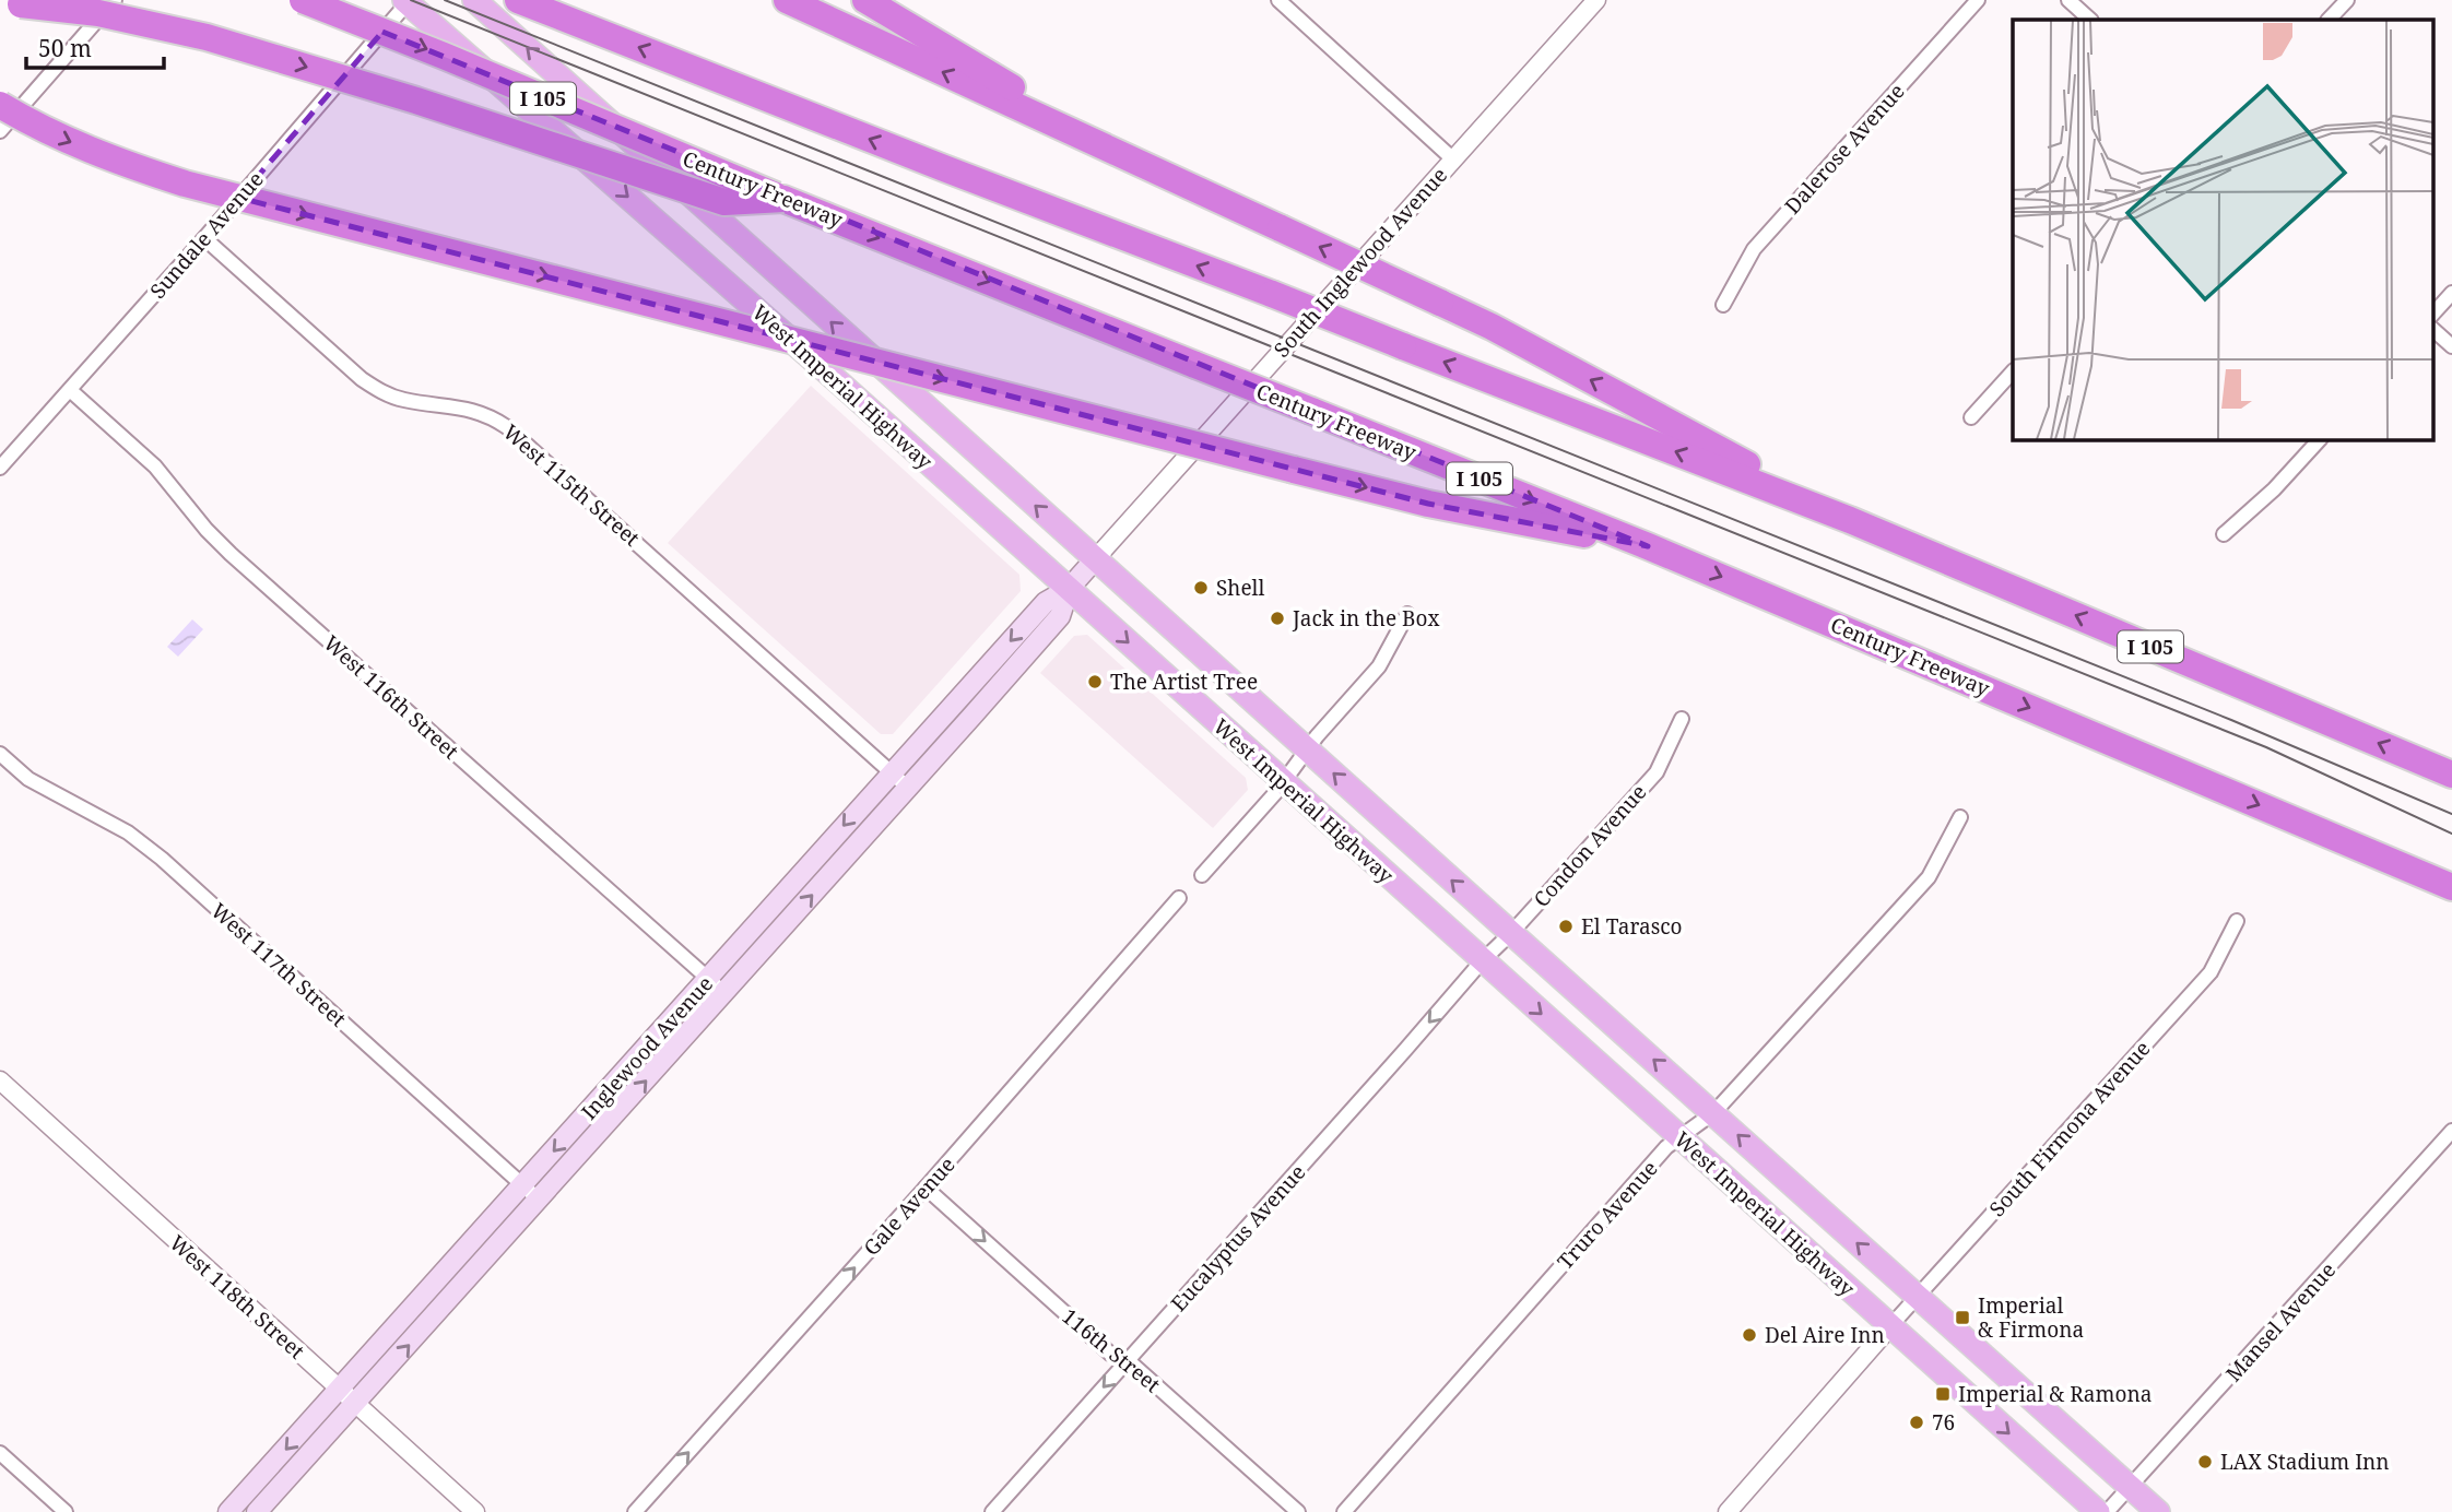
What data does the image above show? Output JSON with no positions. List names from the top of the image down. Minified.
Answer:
{"streets":{"highway":["I 105","Century Freeway"],"main road":["West Imperial Highway","Inglewood Avenue"],"street":["Dalerose Avenue","Sundale Avenue","South Inglewood Avenue","West 115th Street","West 116th Street","Condon Avenue","West 117th Street","South Firmona Avenue","Gale Avenue","Truro Avenue","Eucalyptus Avenue","West 118th Street","Mansel Avenue","116th Street"]},"crossings":[["Sundale Avenue","West Imperial Highway"],["Sundale Avenue","West 115th Street"],["Sundale Avenue","West 116th Street"],["South Inglewood Avenue","West Imperial Highway"],["South Inglewood Avenue","Inglewood Avenue"],["West Imperial Highway","Condon Avenue"],["West Imperial Highway","Inglewood Avenue"],["West Imperial Highway","South Firmona Avenue"],["West Imperial Highway","Truro Avenue"],["West Imperial Highway","Eucalyptus Avenue"],["West Imperial Highway","Mansel Avenue"],["West 115th Street","Inglewood Avenue"],["West 116th Street","Inglewood Avenue"],["Condon Avenue","Eucalyptus Avenue"],["West 117th Street","Inglewood Avenue"],["Inglewood Avenue","West 118th Street"],["Gale Avenue","116th Street"],["Eucalyptus Avenue","116th Street"]],"one_way":["Gale Avenue","Eucalyptus Avenue","116th Street"],"places":{"other":["Shell","Jack in the Box","The Artist Tree","El Tarasco","Del Aire Inn","76","LAX Stadium Inn"],"transit":["Imperial & Firmona","Imperial & Ramona"]},"scale_bar":"50 m"}
